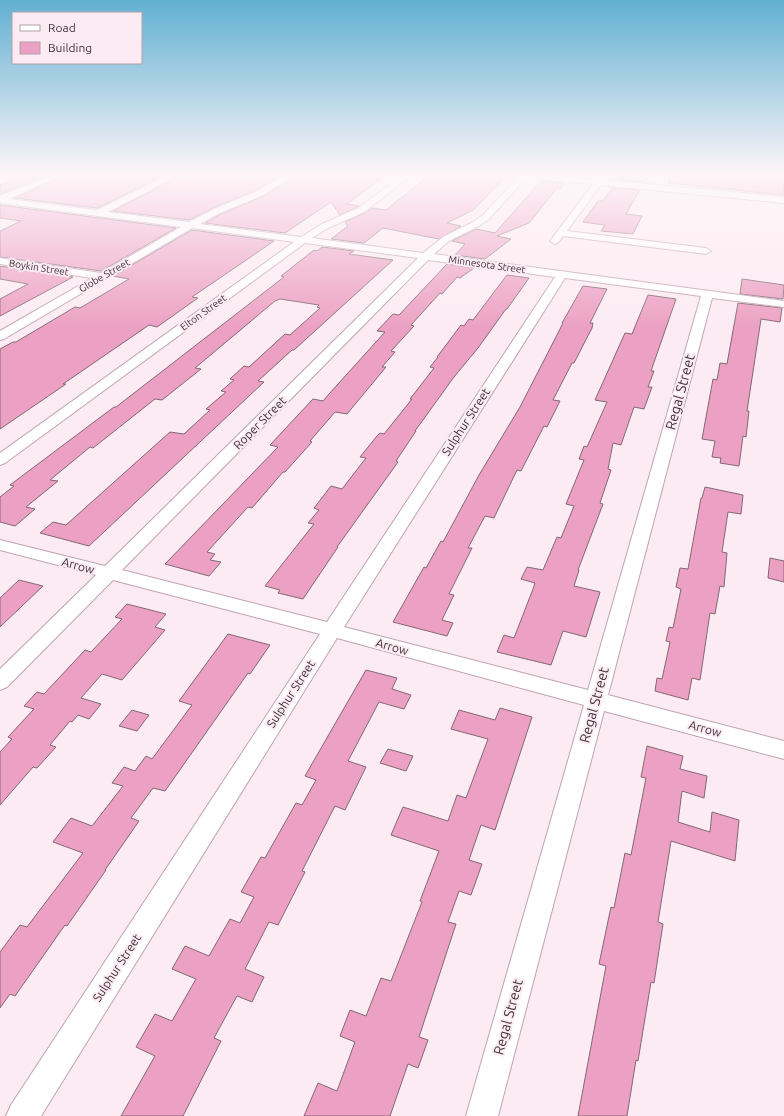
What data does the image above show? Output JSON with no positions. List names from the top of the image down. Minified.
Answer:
{"streets":{"street":["Minnesota Street","Boykin Street","Globe Street","Elton Street","Regal Street","Sulphur Street","Roper Street","Arrow"]},"crossings":[["Minnesota Street","Globe Street"],["Minnesota Street","Elton Street"],["Minnesota Street","Regal Street"],["Minnesota Street","Sulphur Street"],["Minnesota Street","Roper Street"],["Boykin Street","Globe Street"],["Regal Street","Arrow"],["Sulphur Street","Arrow"],["Roper Street","Arrow"]],"legend":["Road","Building"]}
